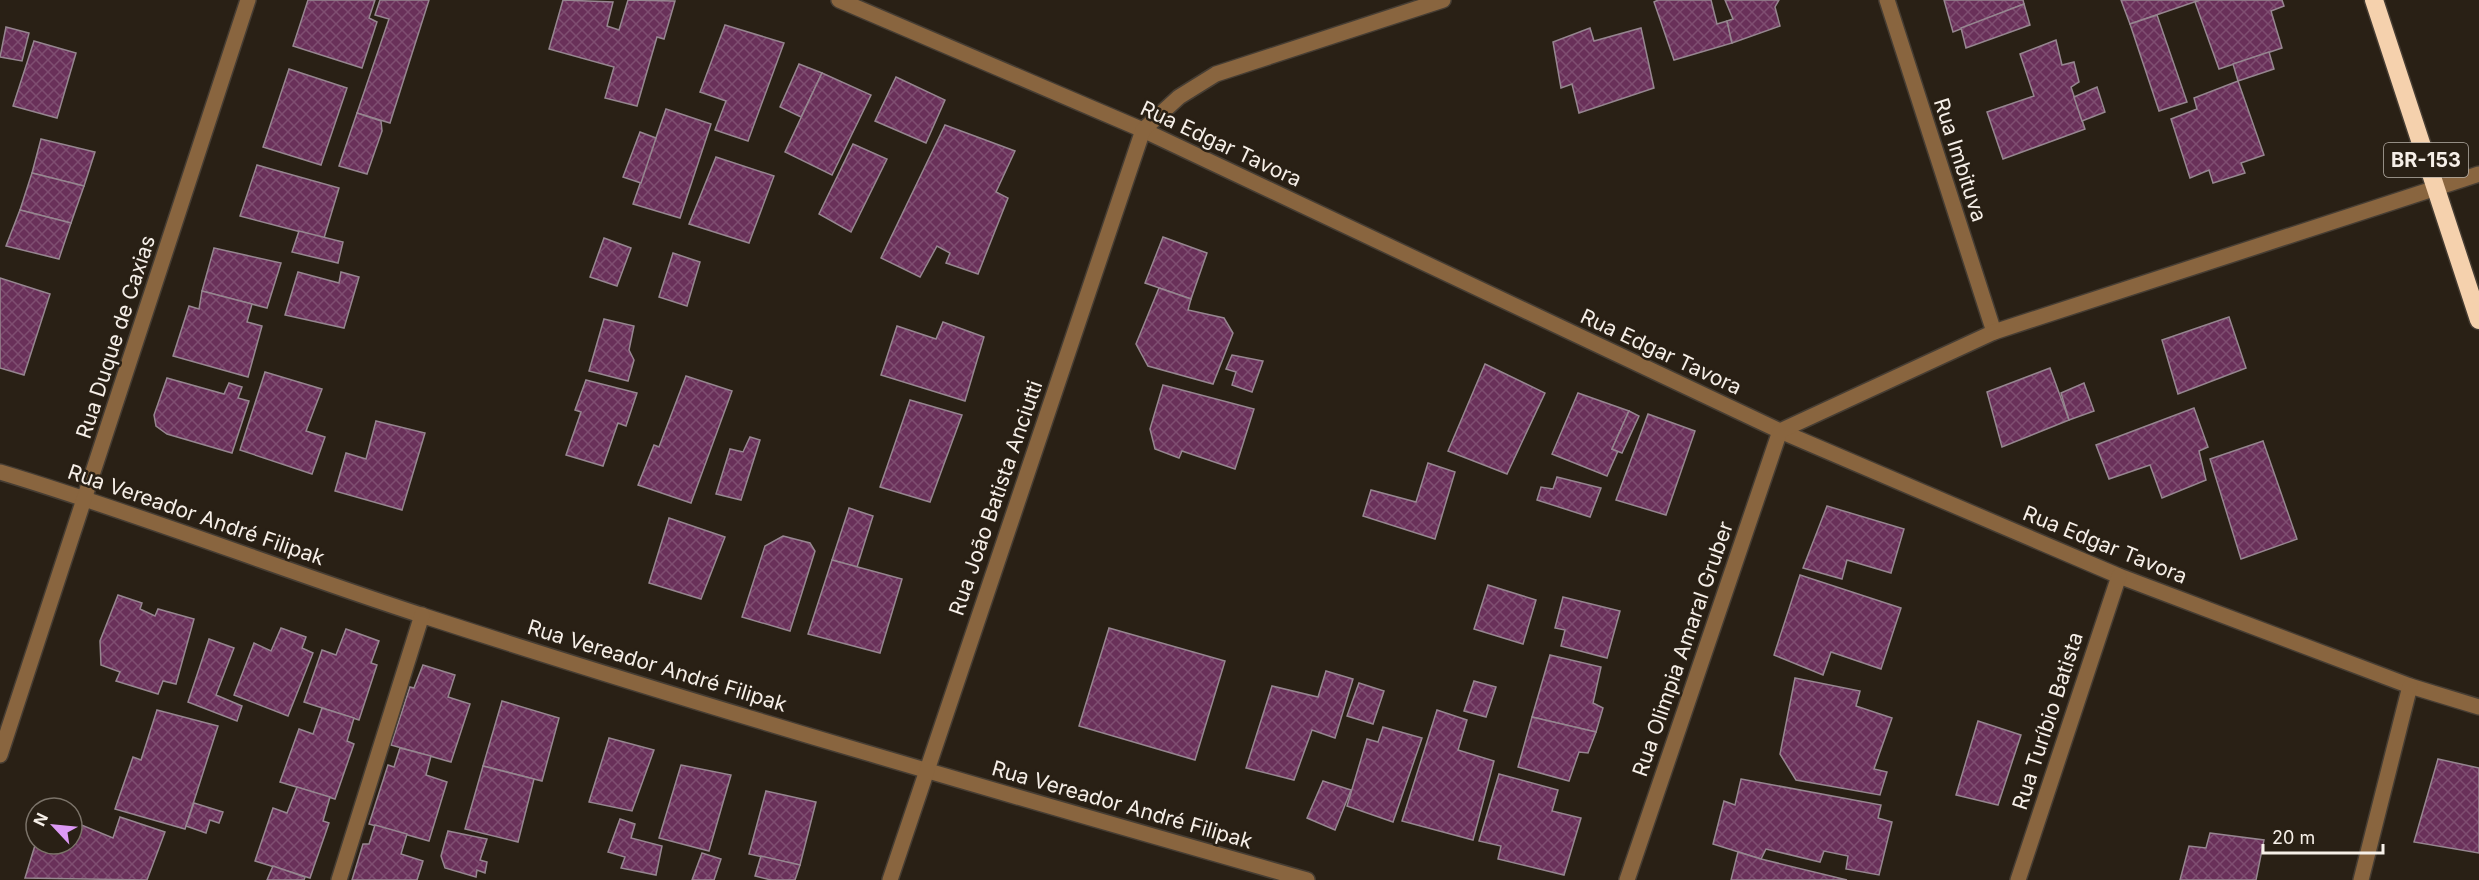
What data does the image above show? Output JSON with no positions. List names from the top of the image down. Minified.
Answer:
{"streets":{"highway":["BR-153"],"street":["Rua Edgar Tavora","Rua Imbituva","Rua Duque de Caxias","Rua João Batista Anciutti","Rua Vereador André Filipak","Rua Olimpia Amaral Gruber","Rua Turíbio Batista"]},"crossings":[["Rua Edgar Tavora","Rua João Batista Anciutti"],["Rua Edgar Tavora","Rua Olimpia Amaral Gruber"],["Rua Edgar Tavora","Rua Turíbio Batista"],["Rua Duque de Caxias","Rua Vereador André Filipak"],["Rua João Batista Anciutti","Rua Vereador André Filipak"]],"scale_bar":"20 m","north":"top left"}
